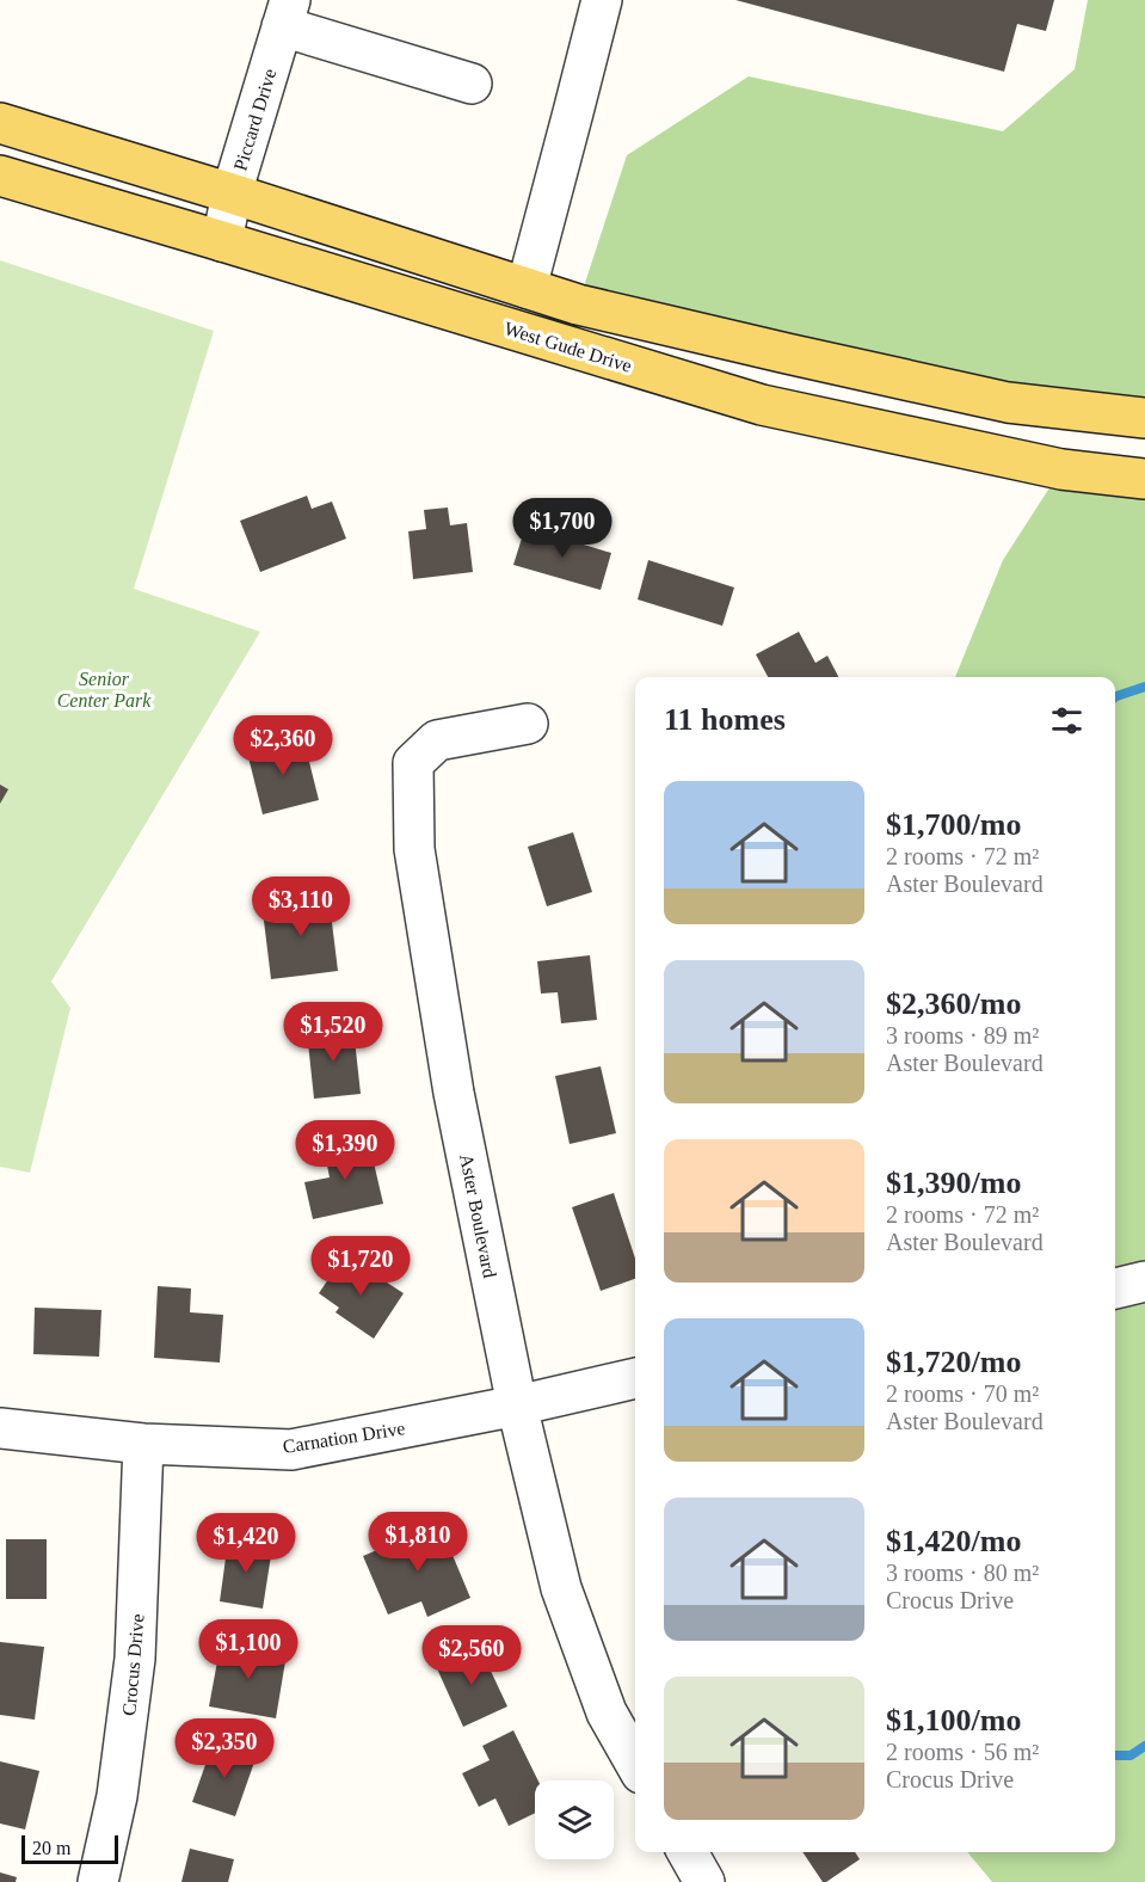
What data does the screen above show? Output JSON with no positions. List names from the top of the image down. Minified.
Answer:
{"streets":{"main road":["West Gude Drive"],"street":["Piccard Drive","Aster Boulevard","Carnation Drive","Crocus Drive"]},"crossings":[["Piccard Drive","West Gude Drive"],["Aster Boulevard","Carnation Drive"],["Carnation Drive","Crocus Drive"]],"parks":["Senior Center Park"],"scale_bar":"20 m","page":{"price":["$1,700","$2,360","$3,110","$1,520","$1,390","$1,720","$1,810","$1,420","$1,100","$2,560","$2,350"],"heading":"11 homes","list":[{"name":"$1,700/mo","note":"2 rooms · 72 m² · Aster Boulevard"},{"name":"$2,360/mo","note":"3 rooms · 89 m² · Aster Boulevard"},{"name":"$1,390/mo","note":"2 rooms · 72 m² · Aster Boulevard"},{"name":"$1,720/mo","note":"2 rooms · 70 m² · Aster Boulevard"},{"name":"$1,420/mo","note":"3 rooms · 80 m² · Crocus Drive"},{"name":"$1,100/mo","note":"2 rooms · 56 m² · Crocus Drive"}],"scale":"20 m"}}
